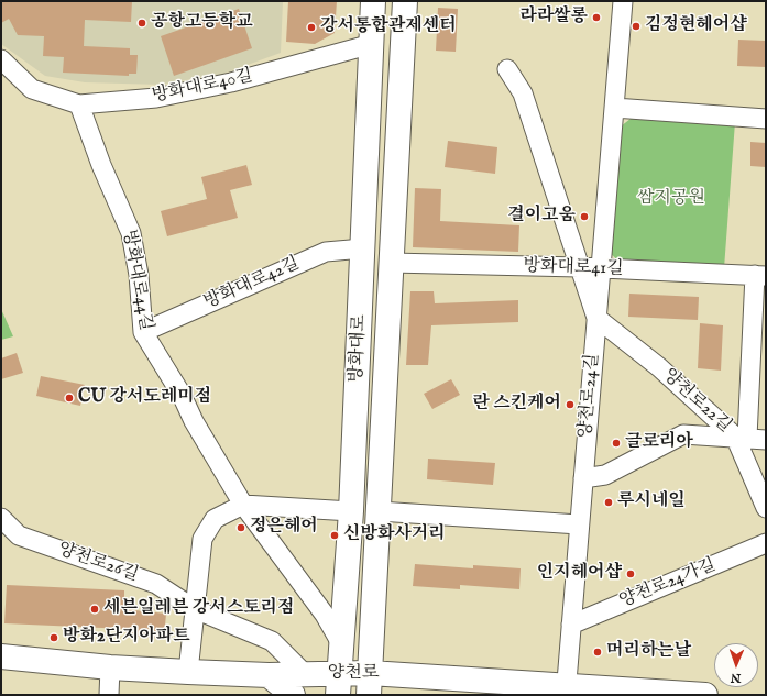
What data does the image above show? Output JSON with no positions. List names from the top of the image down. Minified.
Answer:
{"streets":{"main road":["방화대로","양천로"],"street":["방화대로40길","방화대로41길","방화대로44길","방화대로42길","양천로24길","양천로22길","양천로26길","양천로24가길"]},"crossings":[["방화대로40길","방화대로44길"],["방화대로40길","방화대로"],["방화대로41길","방화대로"],["방화대로41길","양천로24길"],["방화대로41길","양천로22길"],["방화대로44길","방화대로42길"],["방화대로44길","방화대로"],["방화대로42길","방화대로"],["방화대로","양천로"],["양천로24길","양천로22길"],["양천로24길","양천로24가길"],["양천로24길","양천로"],["양천로26길","양천로"]],"parks":["쌈지공원"],"places":["라라쌀롱","공항고등학교","김정현헤어샵","강서통합관제센터","결이고움","CU 강서도레미점","란 스킨케어","글로리아","루시네일","정은헤어","신방화사거리","인지헤어샵","세븐일레븐 강서스토리점","방화2단지아파트","머리하는날"],"north":"bottom"}
